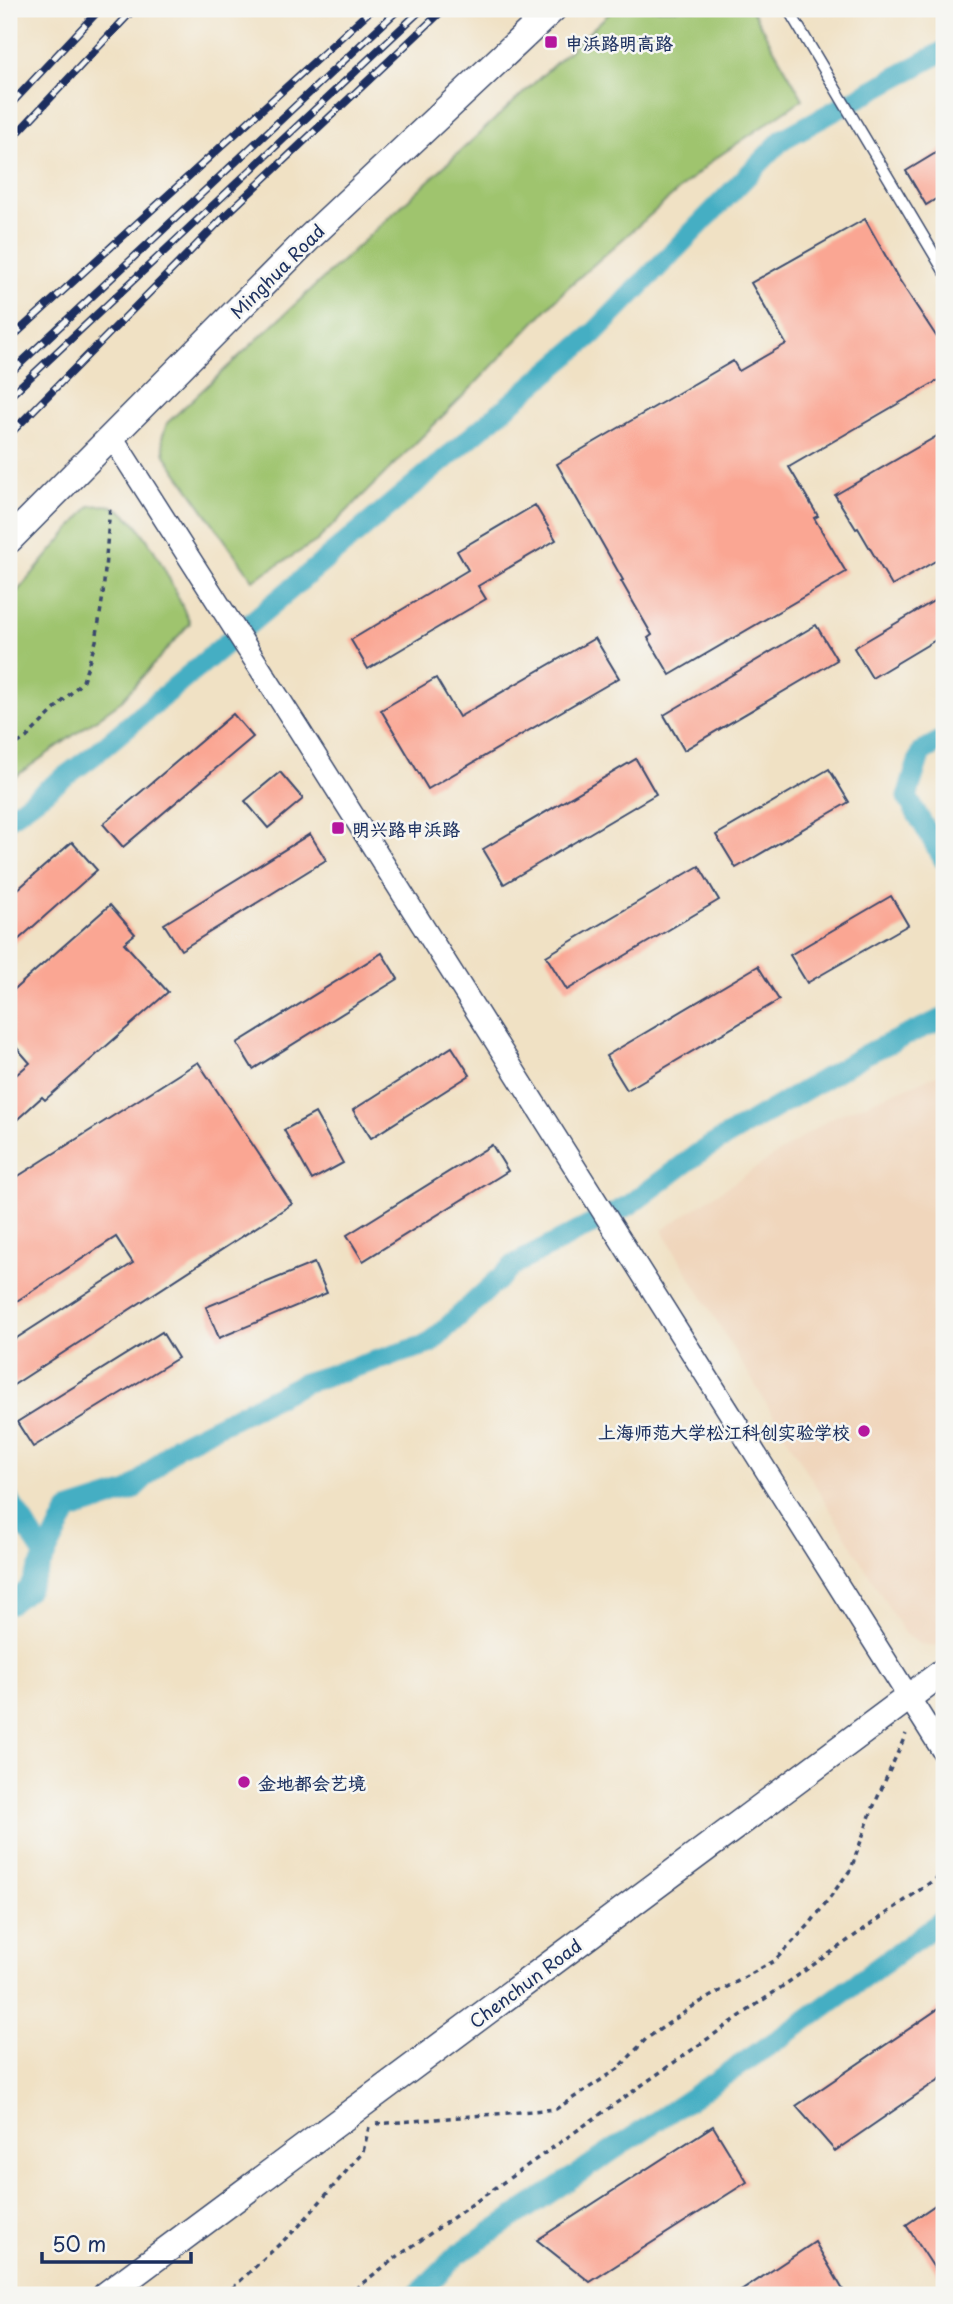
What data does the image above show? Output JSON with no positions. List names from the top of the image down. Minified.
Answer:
{"streets":{"street":["Minghua Road","Chenchun Road"]},"places":{"transit":["申浜路明高路","明兴路申浜路"],"other":["上海师范大学松江科创实验学校","金地都会艺境"]},"scale_bar":"50 m"}
